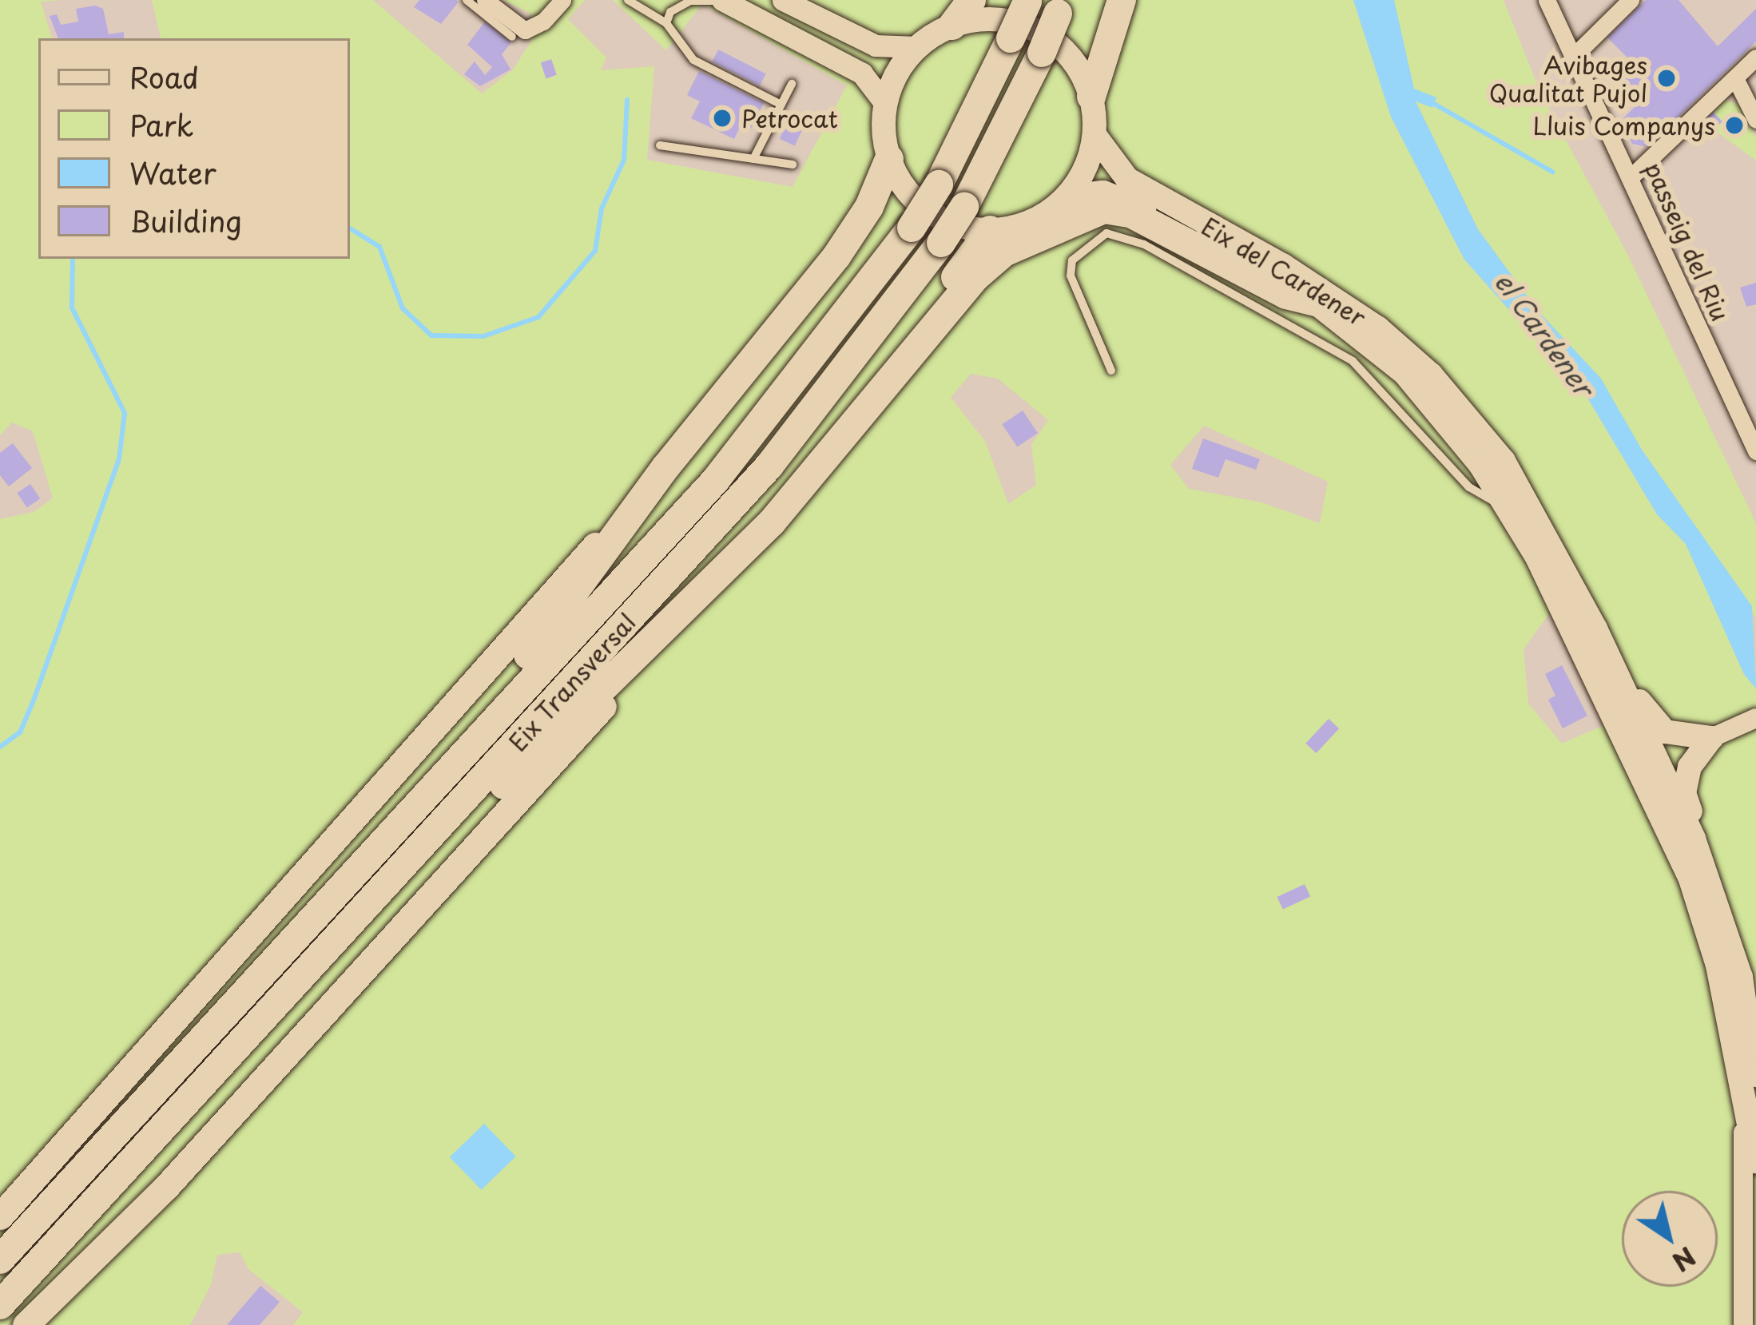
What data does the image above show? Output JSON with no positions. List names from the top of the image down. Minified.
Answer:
{"streets":{"highway":["Eix Transversal"],"main road":["Eix del Cardener"],"street":["passeig del Riu"]},"water":["el Cardener"],"places":["Avibages Qualitat Pujol","Petrocat","Lluis Companys"],"legend":["Road","Park","Water","Building"],"north":"bottom right"}
